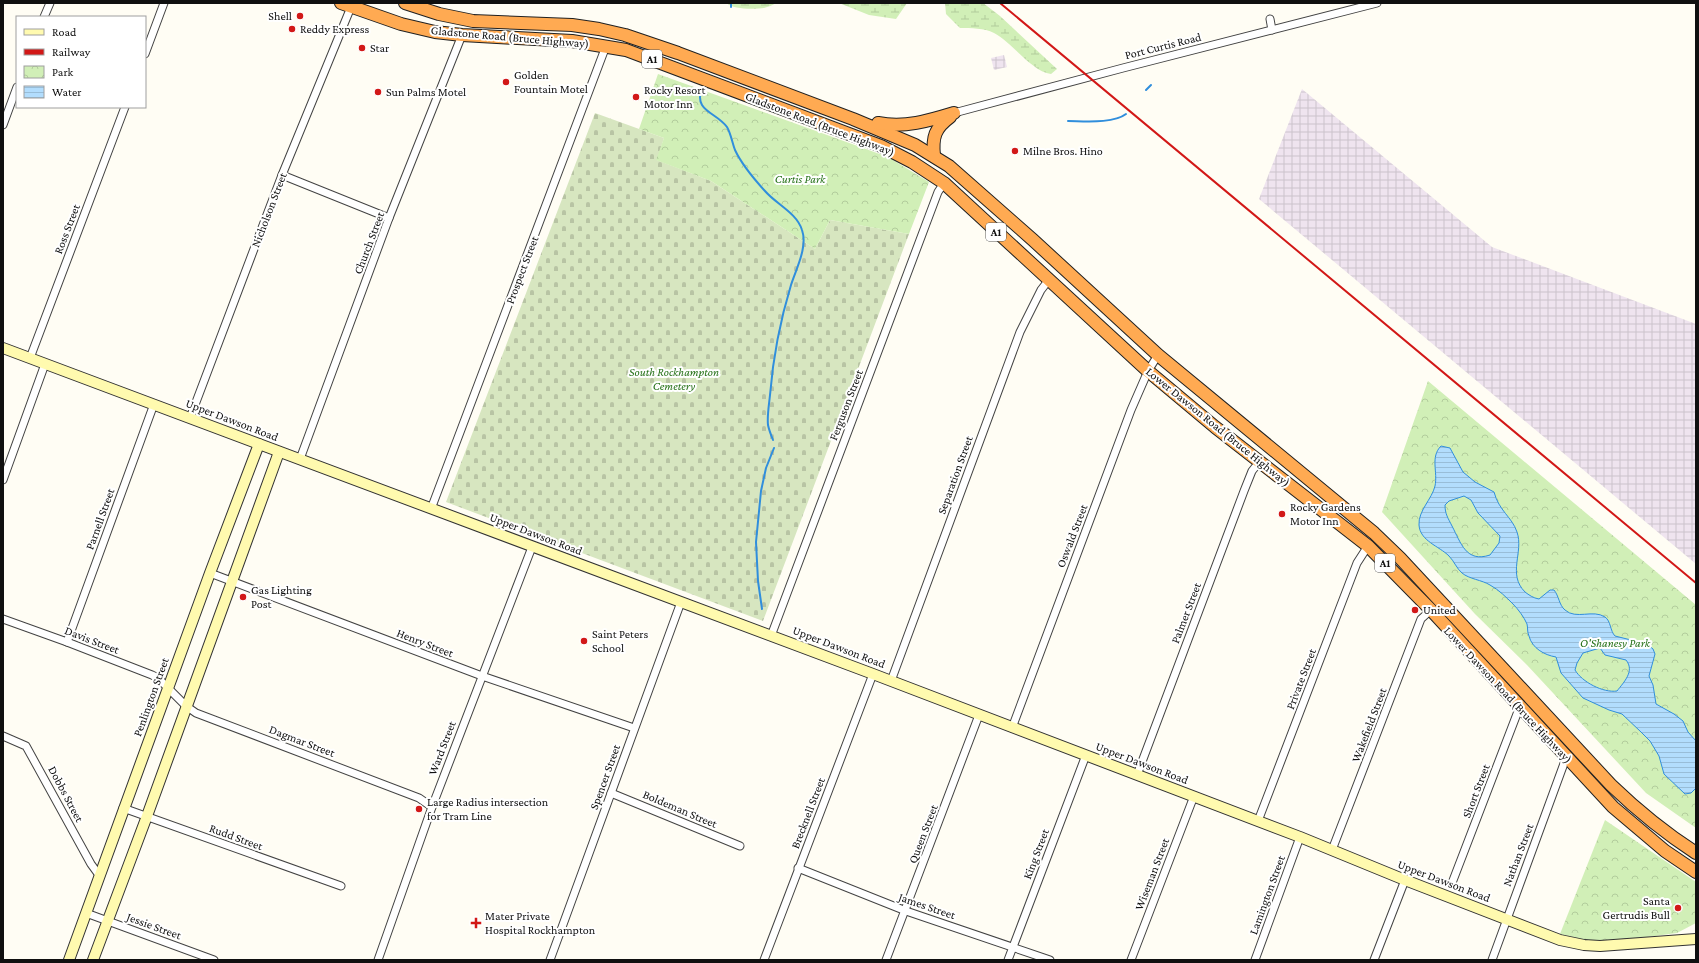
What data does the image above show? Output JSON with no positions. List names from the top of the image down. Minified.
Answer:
{"streets":{"highway":["Gladstone Road (Bruce Highway)","A1","Prospect Street","Lower Dawson Road (Bruce Highway)"],"street":["Port Curtis Road","Nicholson Street","Ross Street","Church Street","Ferguson Street","Upper Dawson Road","Separation Street","Parnell Street","Oswald Street","Palmer Street","Davis Street","Henry Street","Private Street","Penlington Street","Wakefield Street","Dagmar Street","Ward Street","Spencer Street","Short Street","Dobbs Street","Boldeman Street","Brecknell Street","Queen Street","Rudd Street","King Street","Nathan Street","Wiseman Street","Lamington Street","James Street","Jessie Street"]},"crossings":[["Gladstone Road (Bruce Highway)","Nicholson Street"],["Gladstone Road (Bruce Highway)","Church Street"],["Gladstone Road (Bruce Highway)","Prospect Street"],["Gladstone Road (Bruce Highway)","Ferguson Street"],["Gladstone Road (Bruce Highway)","Lower Dawson Road (Bruce Highway)"],["Nicholson Street","Upper Dawson Road"],["Ross Street","Upper Dawson Road"],["Church Street","Upper Dawson Road"],["Prospect Street","Upper Dawson Road"],["Ferguson Street","Upper Dawson Road"],["Ferguson Street","Lower Dawson Road (Bruce Highway)"],["Upper Dawson Road","Separation Street"],["Upper Dawson Road","Parnell Street"],["Upper Dawson Road","Oswald Street"],["Upper Dawson Road","Palmer Street"],["Upper Dawson Road","Private Street"],["Upper Dawson Road","Penlington Street"],["Upper Dawson Road","Wakefield Street"],["Upper Dawson Road","Ward Street"],["Upper Dawson Road","Spencer Street"],["Upper Dawson Road","Brecknell Street"],["Upper Dawson Road","Queen Street"],["Upper Dawson Road","King Street"],["Upper Dawson Road","Nathan Street"],["Upper Dawson Road","Wiseman Street"],["Upper Dawson Road","Lamington Street"],["Lower Dawson Road (Bruce Highway)","Separation Street"],["Lower Dawson Road (Bruce Highway)","Oswald Street"],["Lower Dawson Road (Bruce Highway)","Palmer Street"],["Lower Dawson Road (Bruce Highway)","Private Street"],["Lower Dawson Road (Bruce Highway)","Wakefield Street"],["Lower Dawson Road (Bruce Highway)","Short Street"],["Lower Dawson Road (Bruce Highway)","Nathan Street"],["Parnell Street","Davis Street"],["Davis Street","Penlington Street"],["Davis Street","Dagmar Street"],["Henry Street","Penlington Street"],["Henry Street","Ward Street"],["Henry Street","Spencer Street"],["Penlington Street","Dagmar Street"],["Penlington Street","Dobbs Street"],["Penlington Street","Rudd Street"],["Penlington Street","Jessie Street"],["Dagmar Street","Ward Street"],["Spencer Street","Boldeman Street"],["Brecknell Street","James Street"],["Queen Street","James Street"],["King Street","James Street"]],"parks":["Curtis Park","South Rockhampton Cemetery","O'Shanesy Park"],"places":{"other":["Shell","Reddy Express","Star","Golden Fountain Motel","Sun Palms Motel","Rocky Resort Motor Inn","Milne Bros. Hino","Rocky Gardens Motor Inn","Gas Lighting Post","United","Saint Peters School","Large Radius intersection for Tram Line","Santa Gertrudis Bull"],"health":["Mater Private Hospital Rockhampton"]},"legend":["Road","Railway","Park","Water"]}
